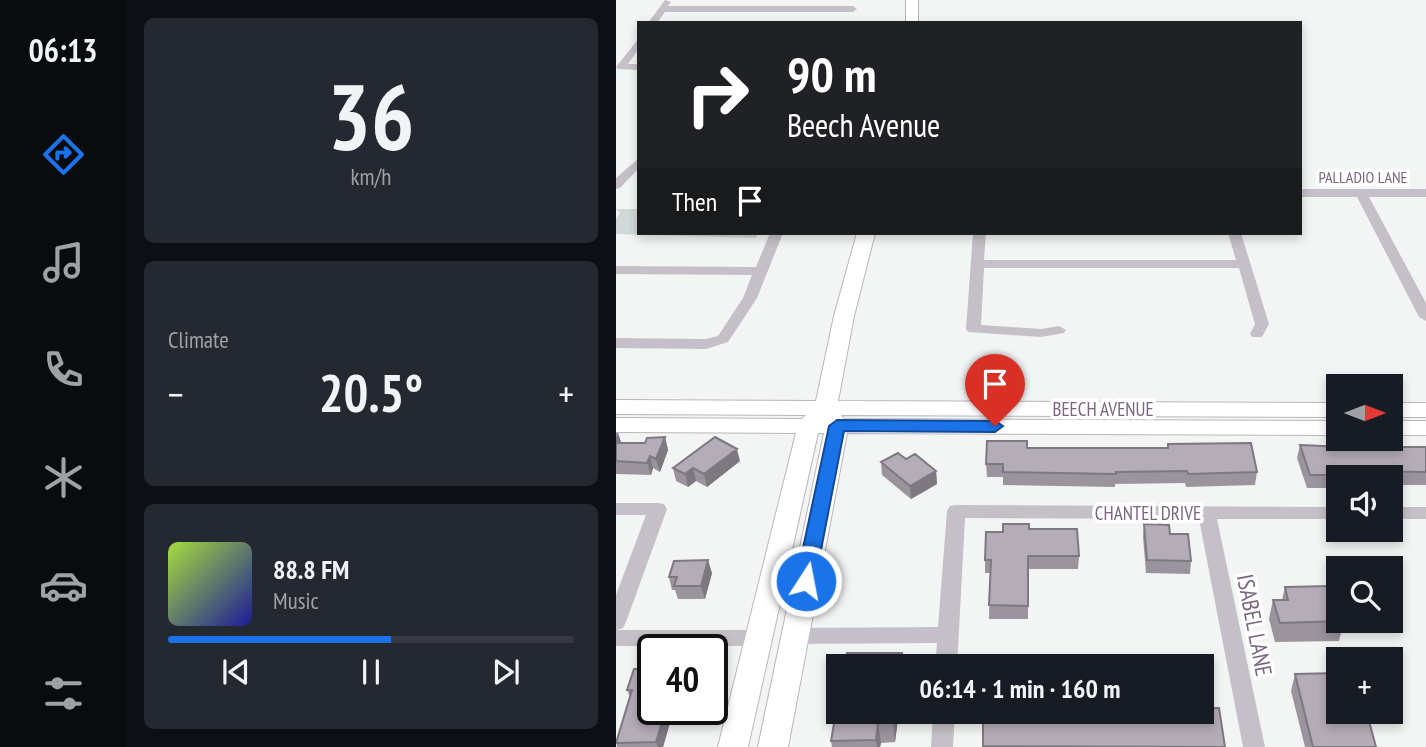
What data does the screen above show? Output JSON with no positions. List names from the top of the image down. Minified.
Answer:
{"streets":{"main road":["BEECH AVENUE"],"street":["PALLADIO LANE","CHANTEL DRIVE","ISABEL LANE"]},"crossings":[["CHANTEL DRIVE","ISABEL LANE"]],"north":"right","page":{"tabs":"06:13","tile":[["36","km/h"],"Climate"],"turn":["90 m","Beech Avenue"],"then":"Then","heat":["−","20.5°","+"],"map_buttons":"+","song":["88.8 FM","Music"],"limit":"40","trip":"06:14 · 1 min · 160 m"}}
